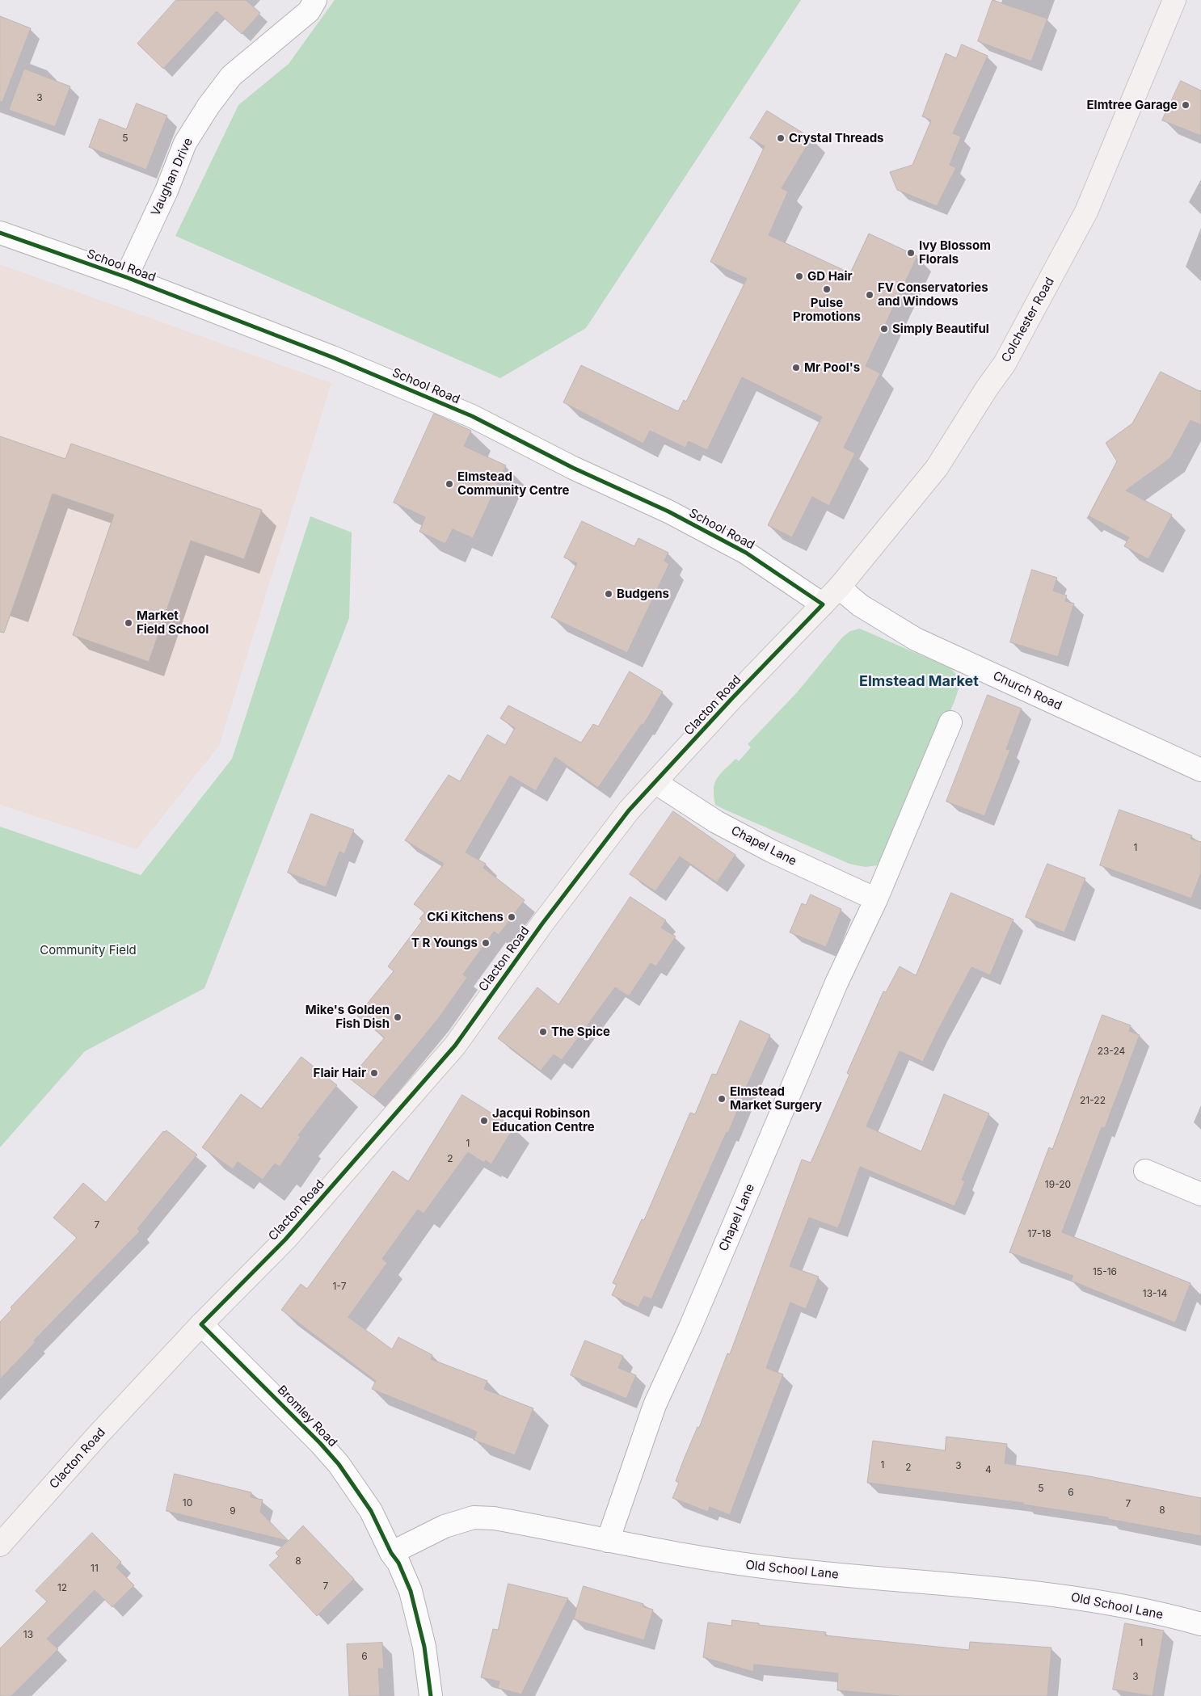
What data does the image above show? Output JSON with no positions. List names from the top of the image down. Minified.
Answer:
{"streets":{"main road":["Colchester Road","Clacton Road"],"street":["Vaughan Drive","School Road","Church Road","Chapel Lane","Bromley Road","Old School Lane"]},"crossings":[["Vaughan Drive","School Road"],["School Road","Colchester Road"],["School Road","Clacton Road"],["Colchester Road","Church Road"],["Colchester Road","Clacton Road"],["Clacton Road","Chapel Lane"],["Clacton Road","Bromley Road"],["Chapel Lane","Old School Lane"],["Bromley Road","Old School Lane"]],"districts":["Elmstead Market"],"parks":["Community Field"],"places":["Elmtree Garage","Crystal Threads","Ivy Blossom Florals","GD Hair","Pulse Promotions","FV Conservatories and Windows","Simply Beautiful","Mr Pool's","Elmstead Community Centre","Budgens","Market Field School","CKi Kitchens","T R Youngs","Mike's Golden Fish Dish","The Spice","Flair Hair","Elmstead Market Surgery","Jacqui Robinson Education Centre"],"house_numbers":["3","5","1","23-24","21-22","1","2","19-20","7","17-18","15-16","1-7","13-14","1","3","2","4","5","6","10","7","8","9","8","11","7","12","13","1","6","3"]}
